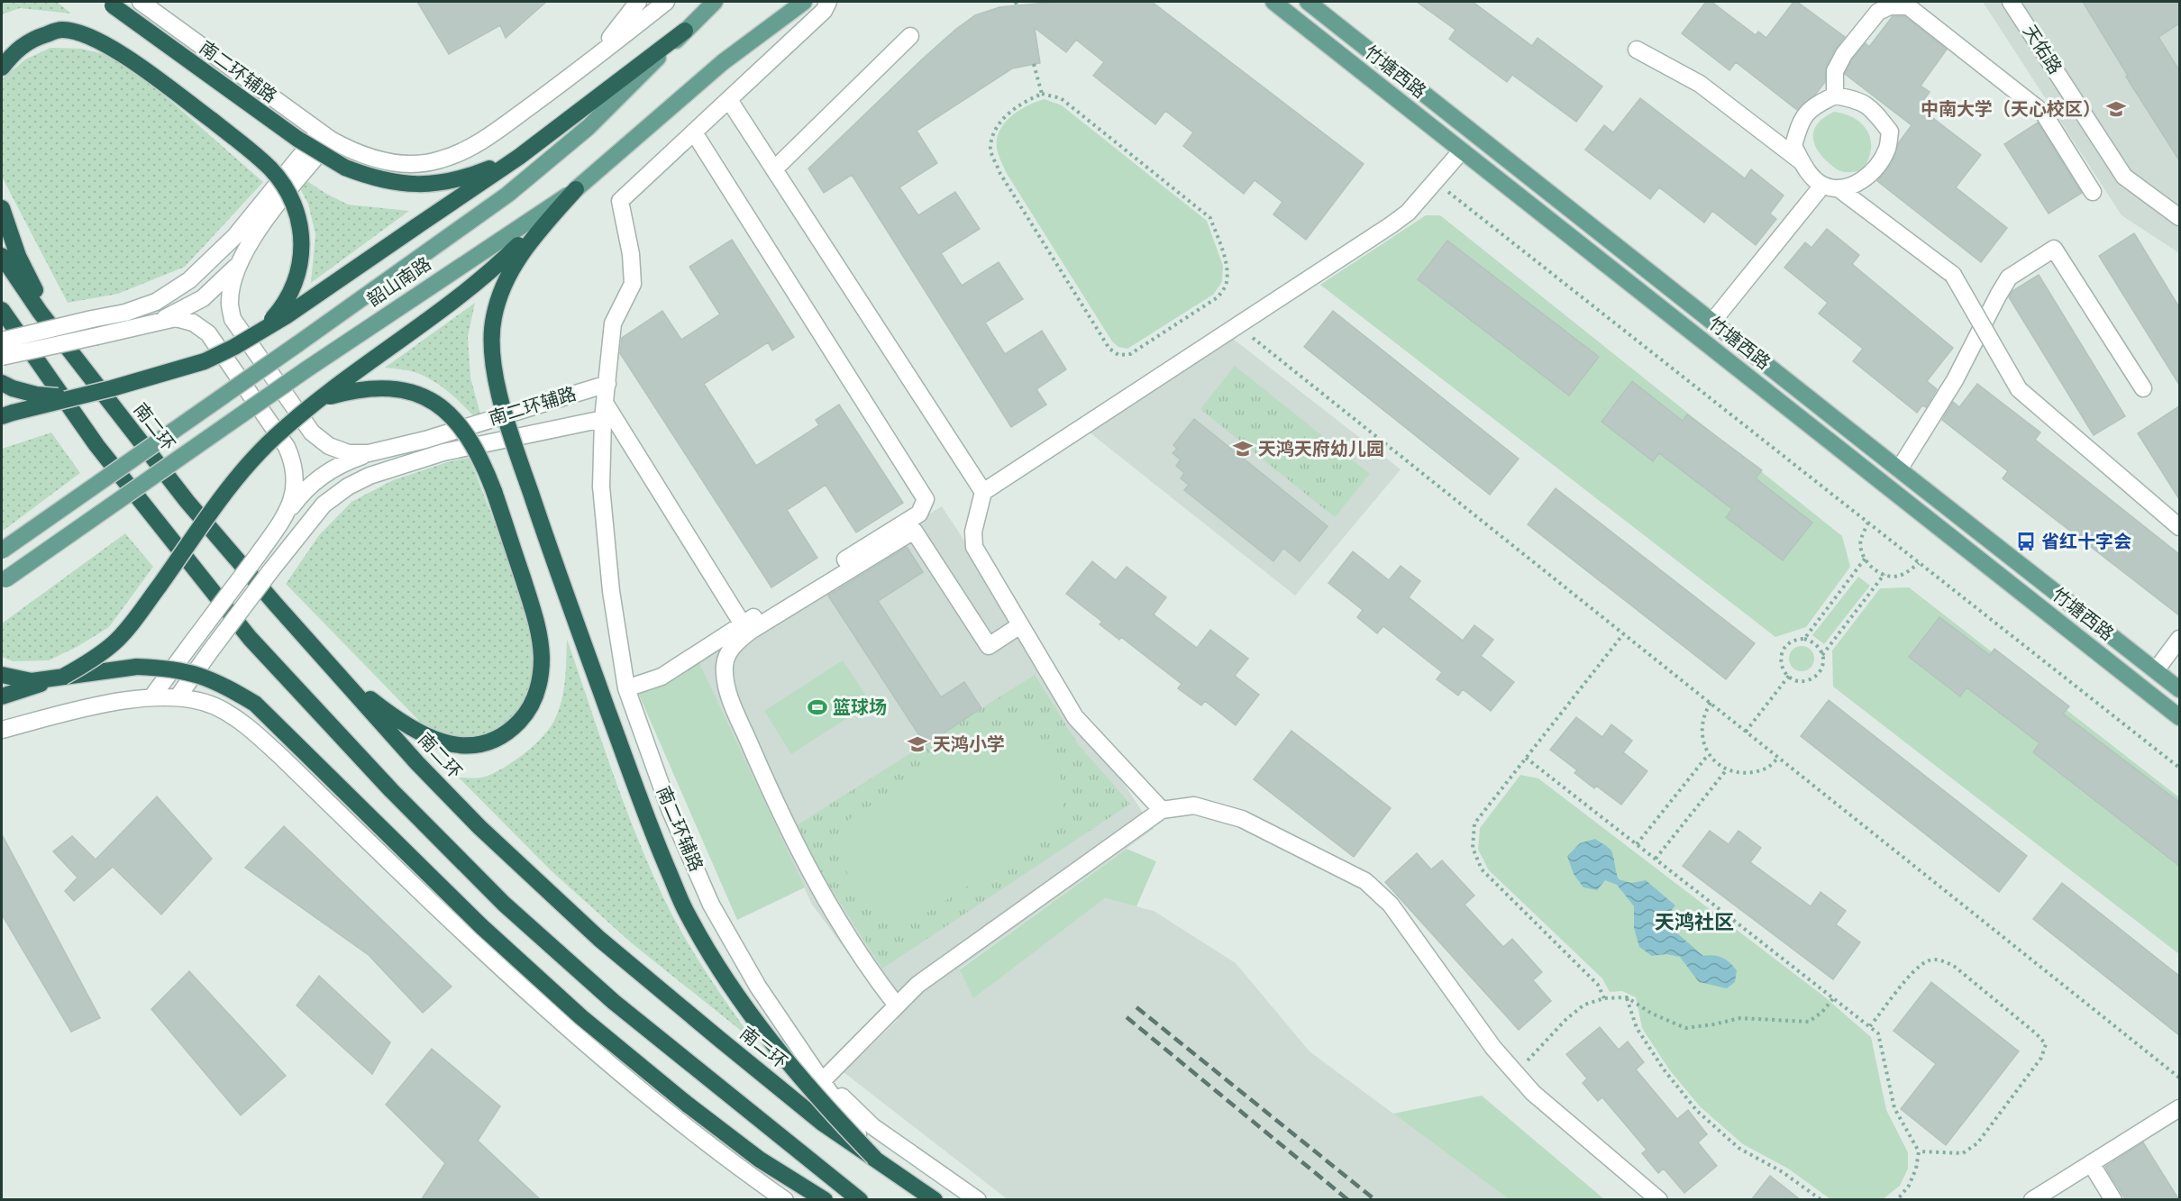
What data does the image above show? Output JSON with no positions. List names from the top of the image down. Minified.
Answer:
{"streets":{"highway":["南二环"],"main road":["竹塘西路","韶山南路"],"street":["天佑路","南二环辅路"]},"crossings":[["南二环辅路","南二环"]],"districts":["天鸿社区"],"places":{"school or university":["中南大学（天心校区）","天鸿天府幼儿园","天鸿小学"],"bus stop":["省红十字会"],"sports":["篮球场"]}}
